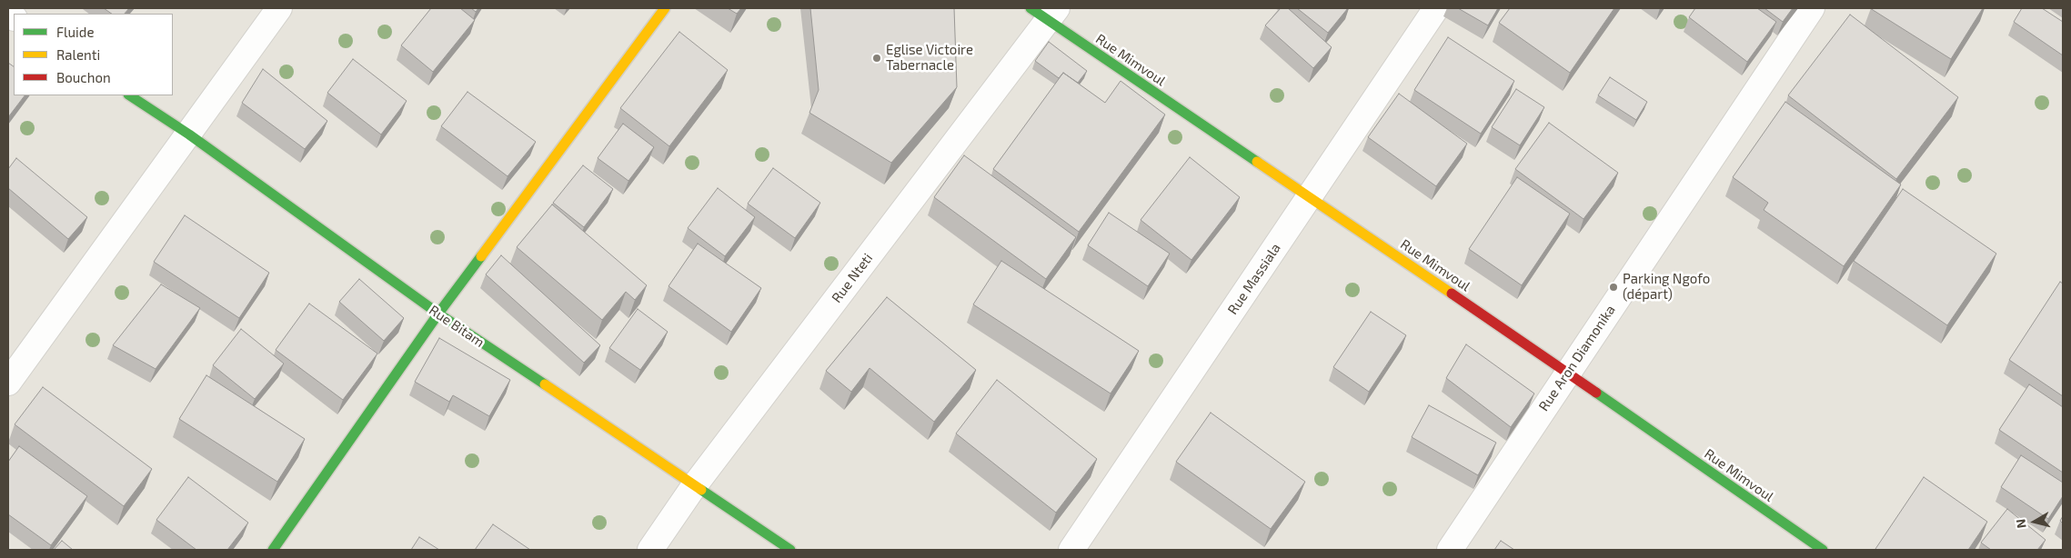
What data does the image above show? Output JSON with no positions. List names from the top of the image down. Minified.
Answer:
{"streets":{"street":["Rue Mimvoul","Rue Nteti","Rue Massiala","Rue Bitam","Rue Aron Diamonika"]},"crossings":[["Rue Mimvoul","Rue Nteti"],["Rue Mimvoul","Rue Massiala"],["Rue Mimvoul","Rue Aron Diamonika"],["Rue Nteti","Rue Bitam"]],"places":["Eglise Victoire Tabernacle","Parking Ngofo (départ)"],"legend":["Fluide","Ralenti","Bouchon"],"north":"left"}
